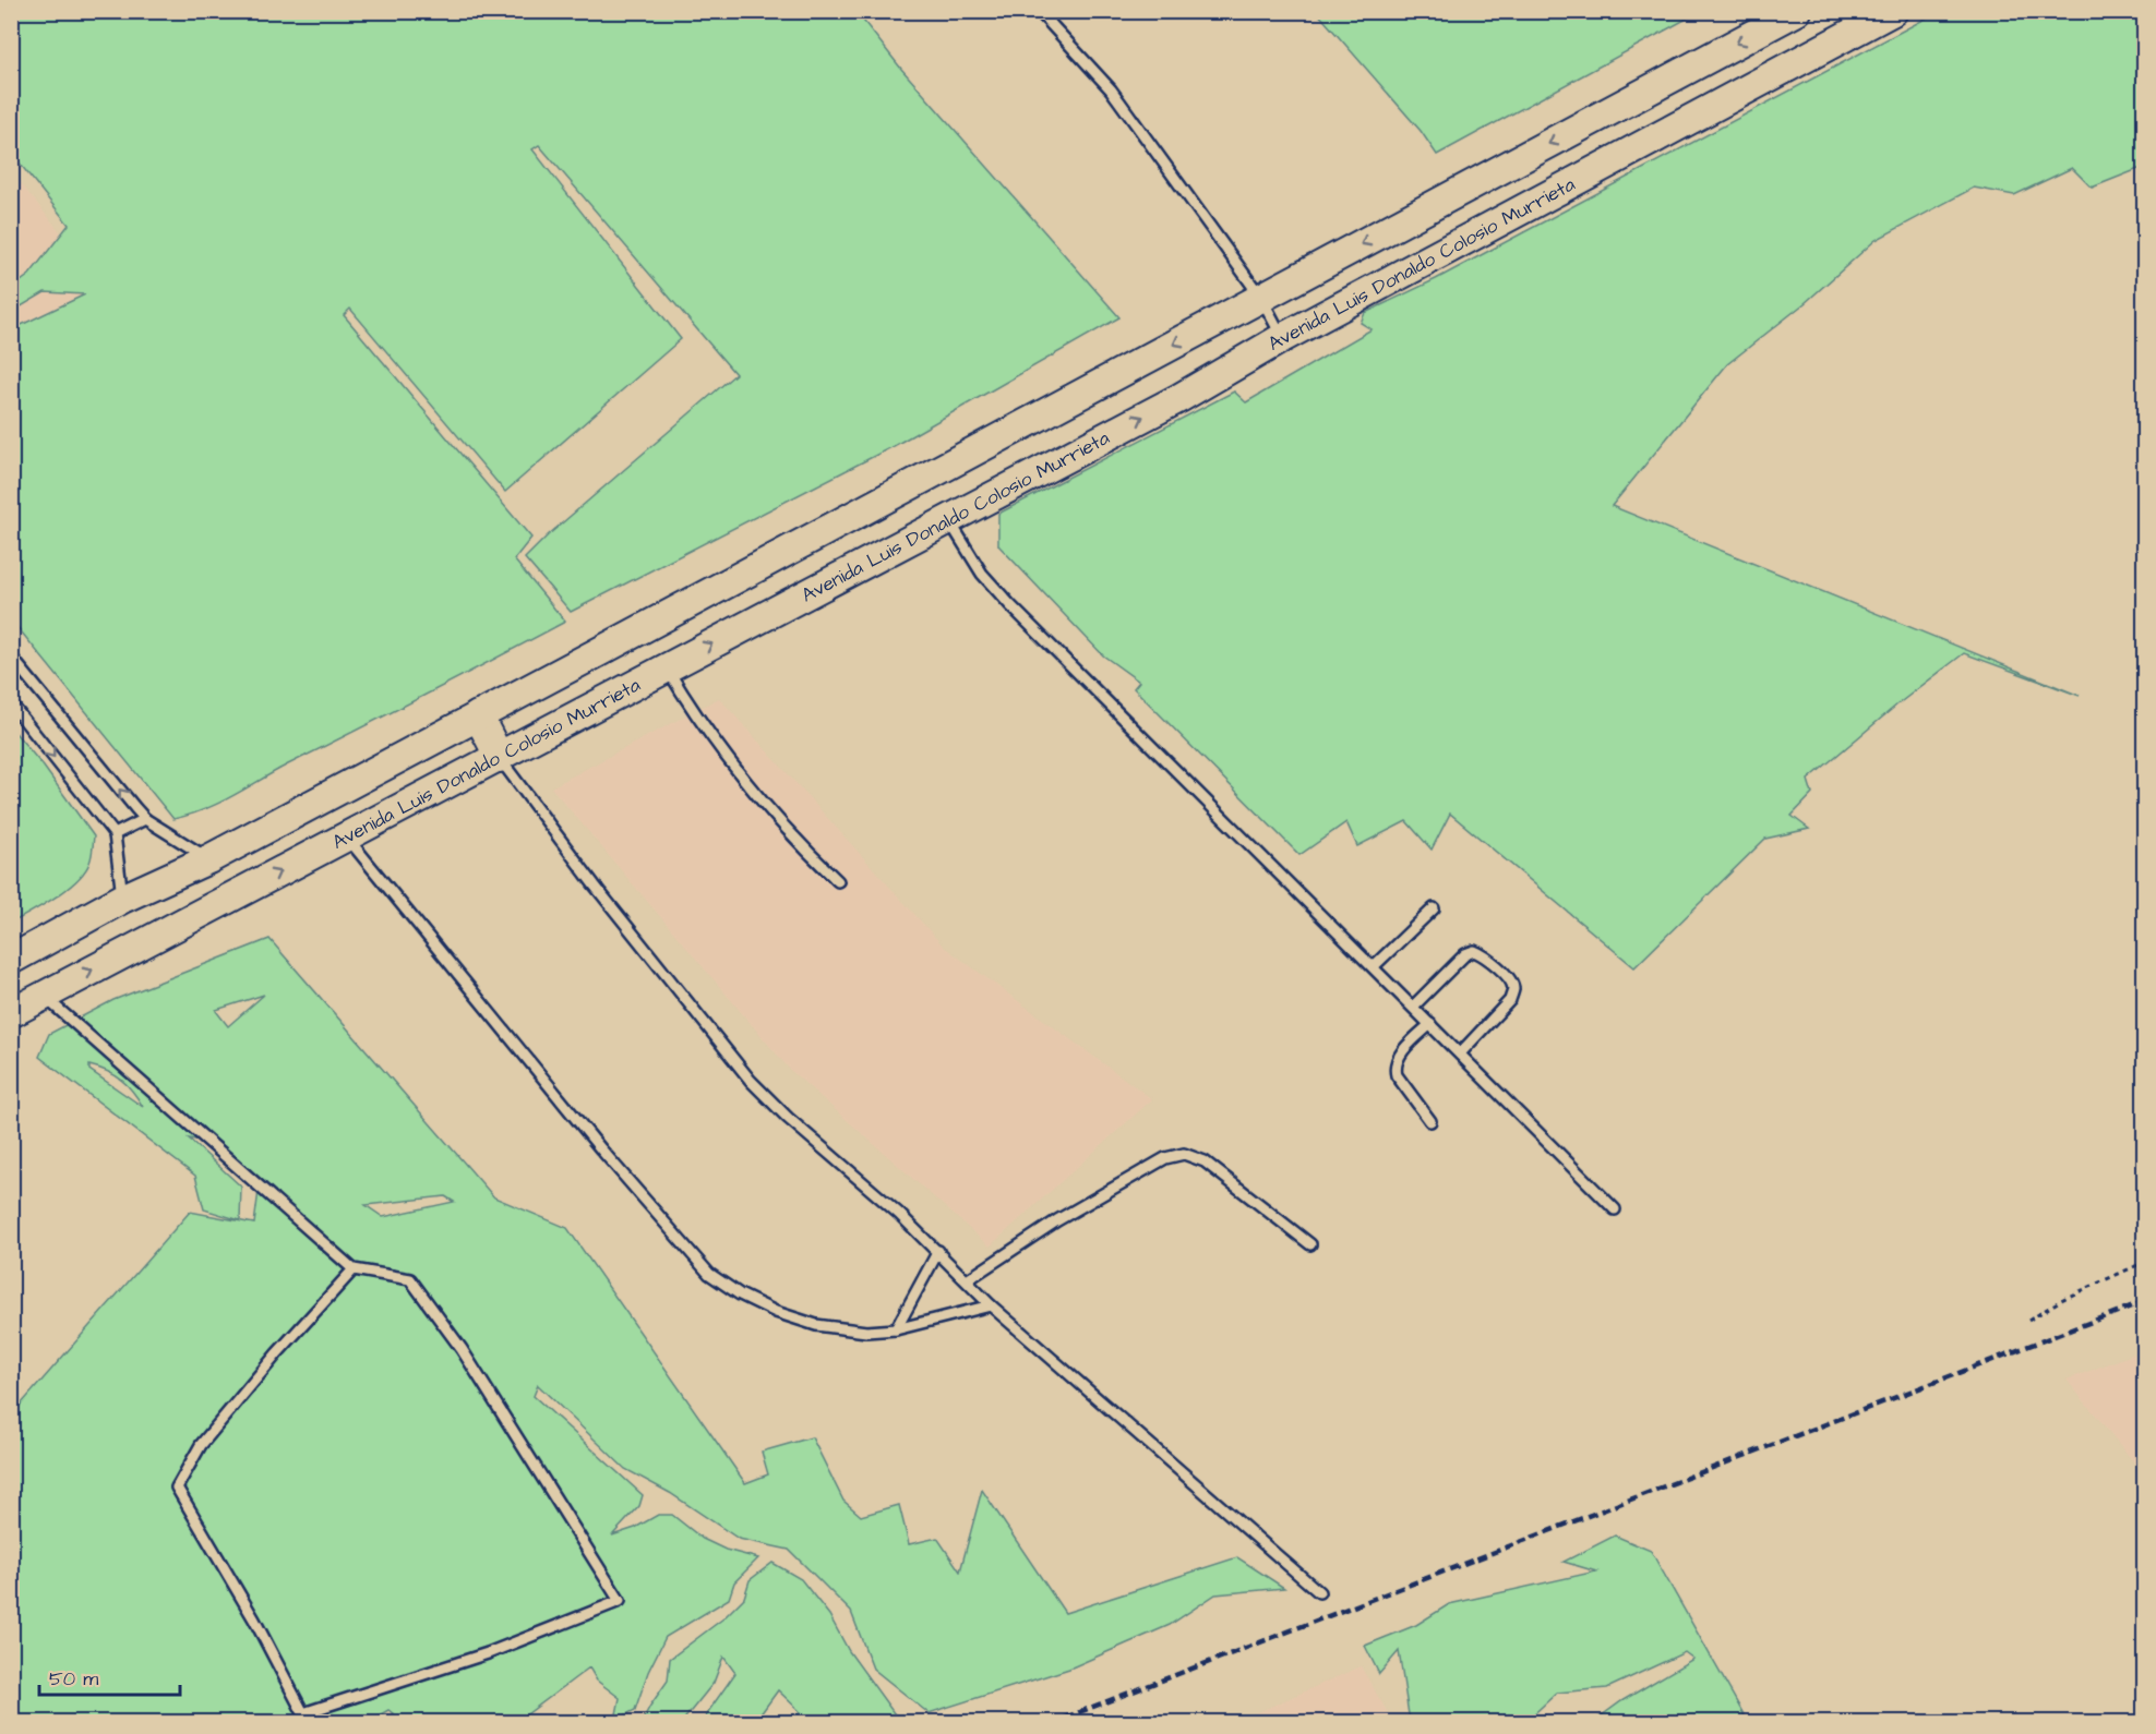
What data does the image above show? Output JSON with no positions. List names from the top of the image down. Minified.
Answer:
{"streets":{"main road":["Avenida Luis Donaldo Colosio Murrieta"]},"scale_bar":"50 m"}
